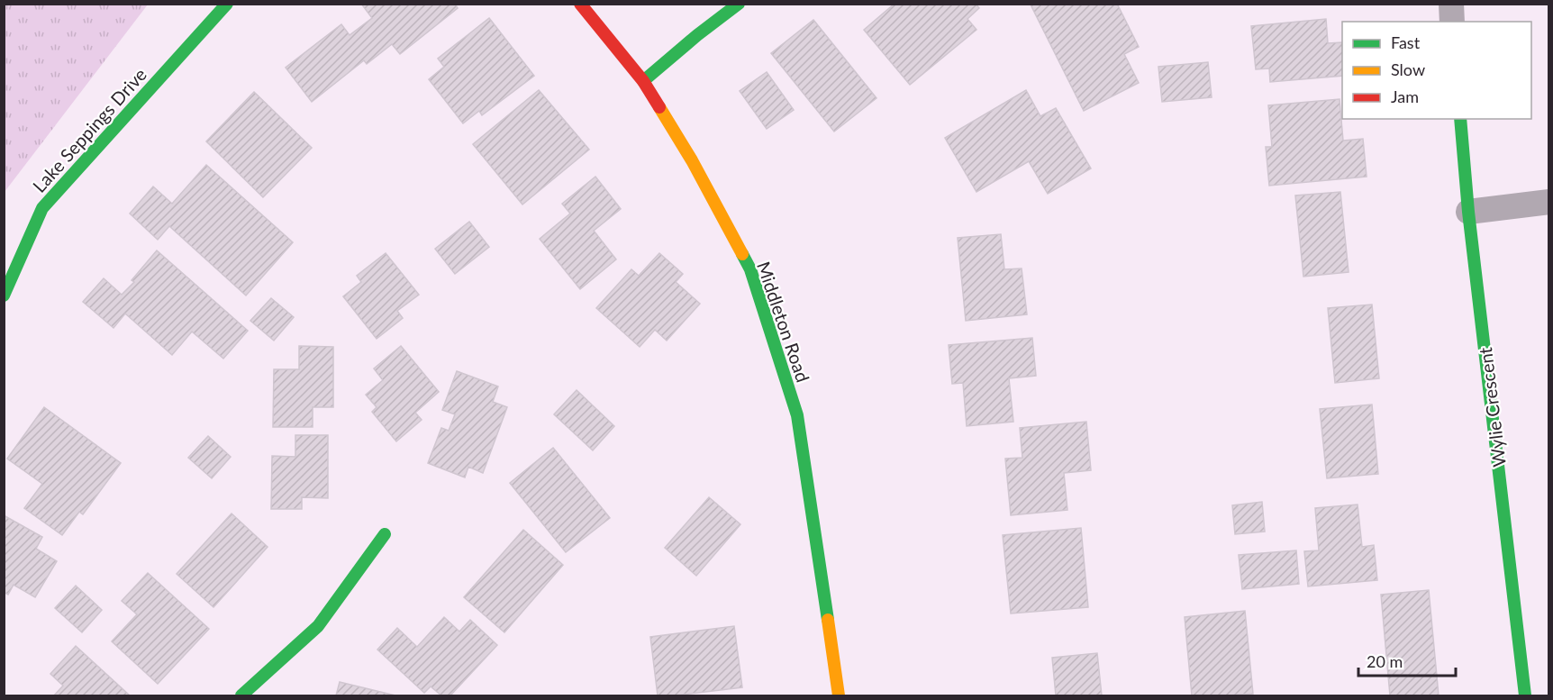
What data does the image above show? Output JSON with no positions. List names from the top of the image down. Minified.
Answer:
{"streets":{"street":["Lake Seppings Drive","Middleton Road","Wylie Crescent"]},"legend":["Fast","Slow","Jam"],"scale_bar":"20 m"}
